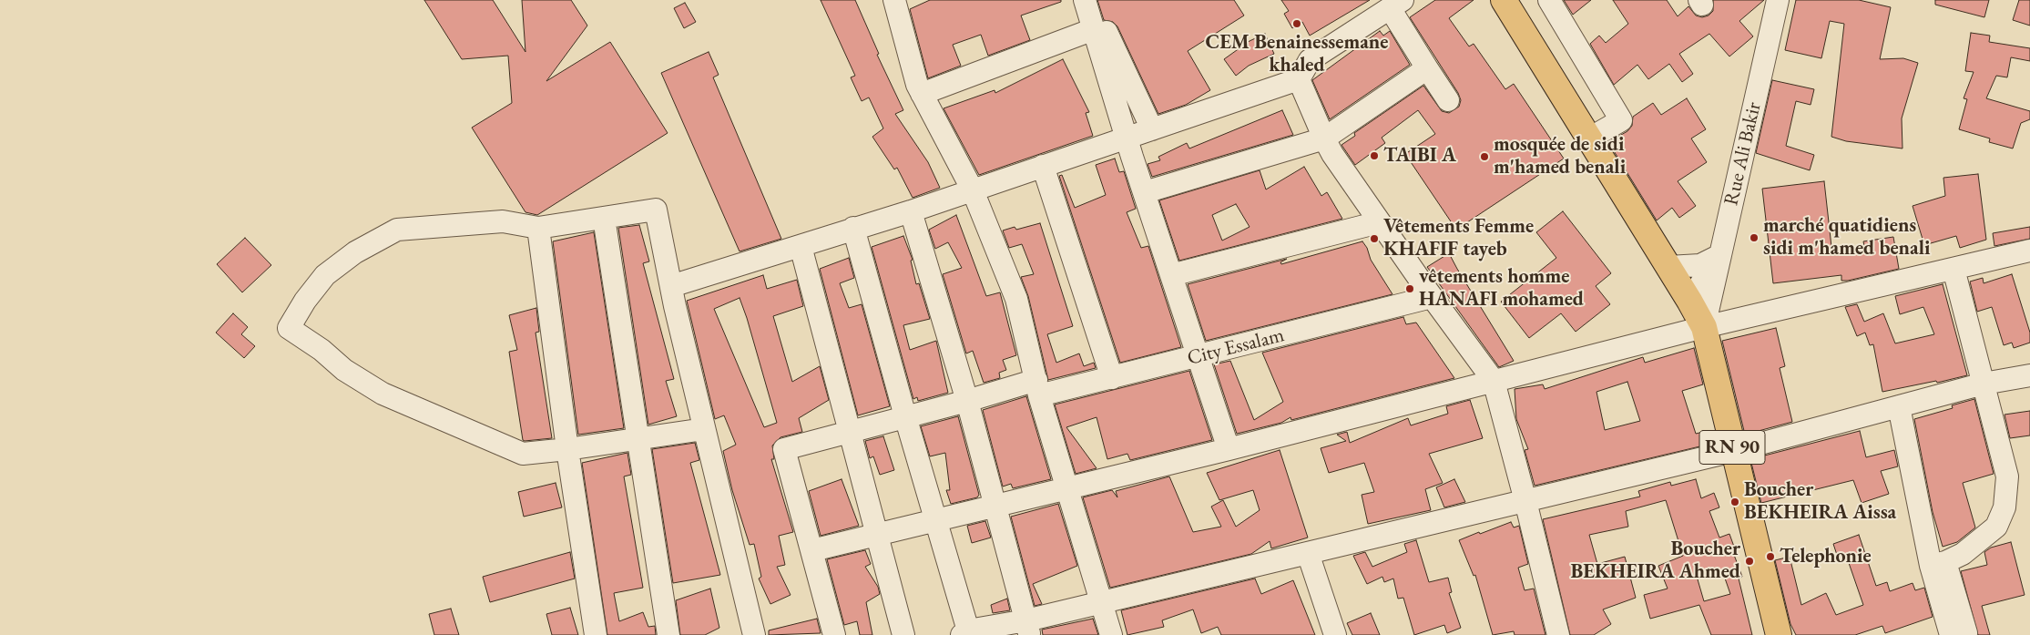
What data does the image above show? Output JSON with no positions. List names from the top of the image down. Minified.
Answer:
{"streets":{"main road":["RN 90"],"street":["Rue Ali Bakir","City Essalam"]},"crossings":[["Rue Ali Bakir","RN 90"]],"places":["CEM Benainessemane khaled","TAIBI A","mosquée de sidi m'hamed benali","marché quatidiens sidi m'hamed benali","Vêtements Femme KHAFIF tayeb","vêtements homme HANAFI mohamed","Boucher BEKHEIRA Aissa","Telephonie","Boucher BEKHEIRA Ahmed"]}
